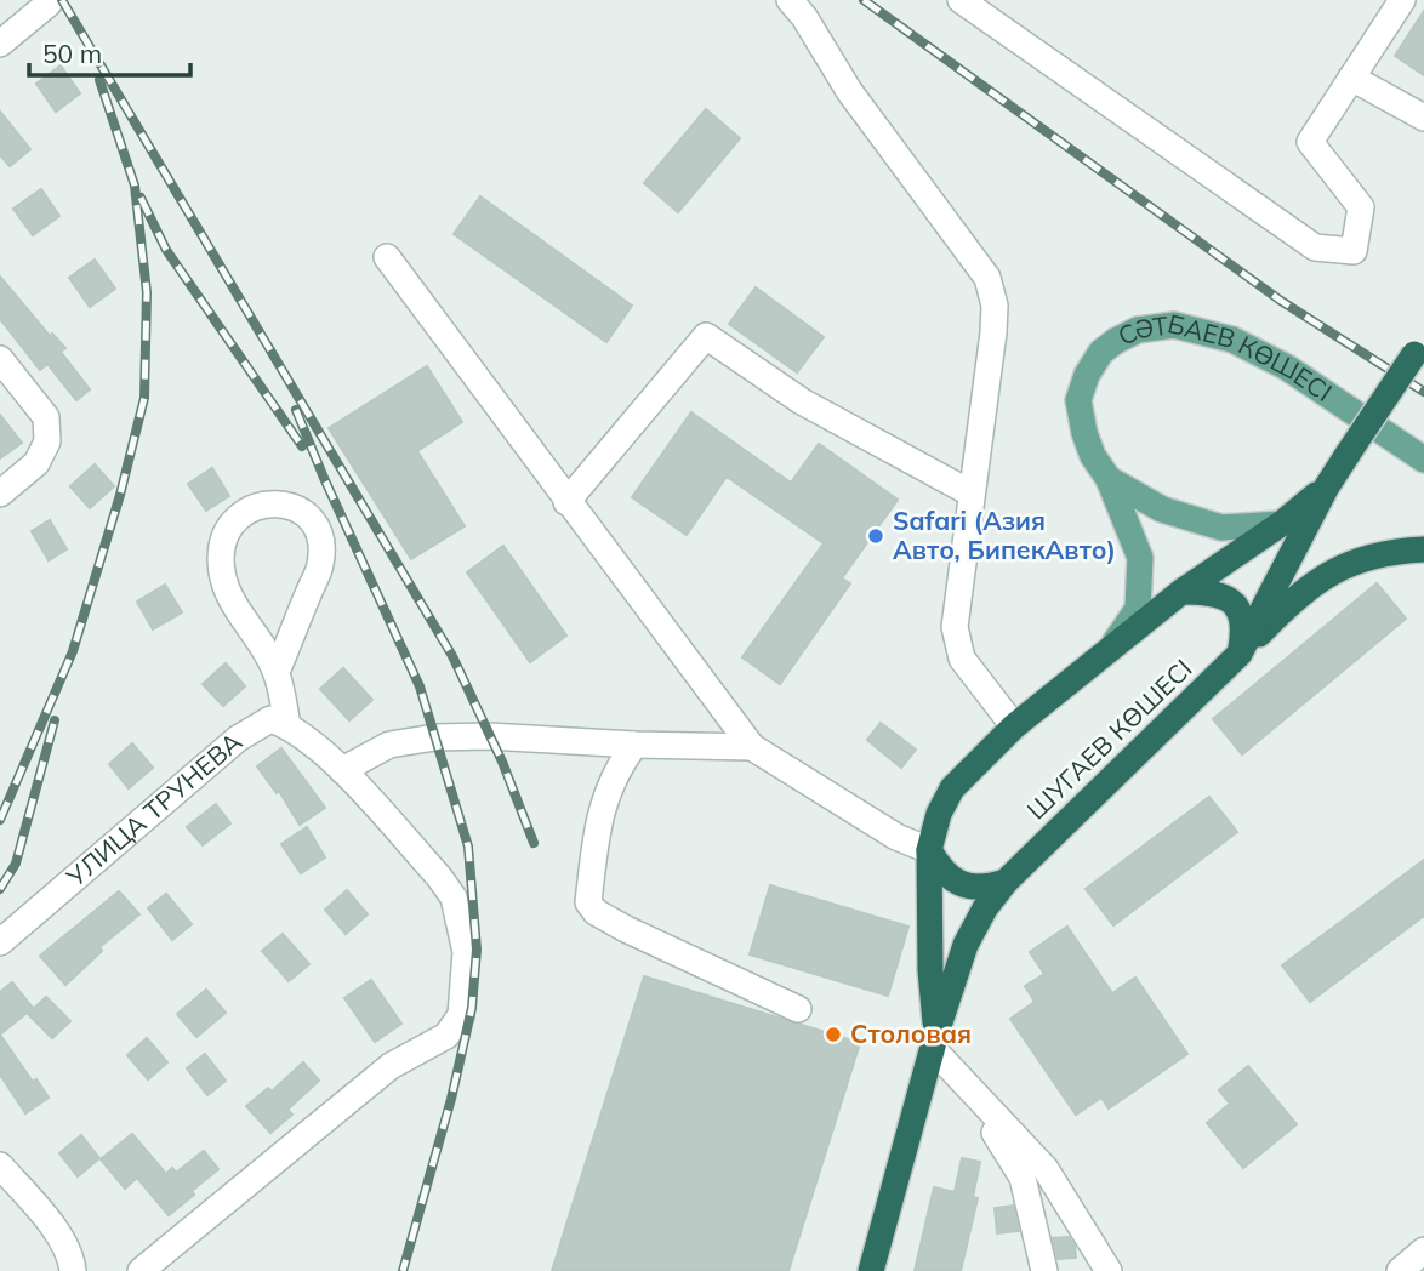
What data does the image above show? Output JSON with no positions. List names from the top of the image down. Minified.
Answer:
{"streets":{"highway":["ШУГАЕВ КӨШЕСІ"],"main road":["СӘТБАЕВ КӨШЕСІ"],"street":["УЛИЦА ТРУНЕВА"]},"crossings":[["СӘТБАЕВ КӨШЕСІ","ШУГАЕВ КӨШЕСІ"]],"places":["Safari (Азия Авто, БипекАвто)","Столовая"],"scale_bar":"50 m"}
